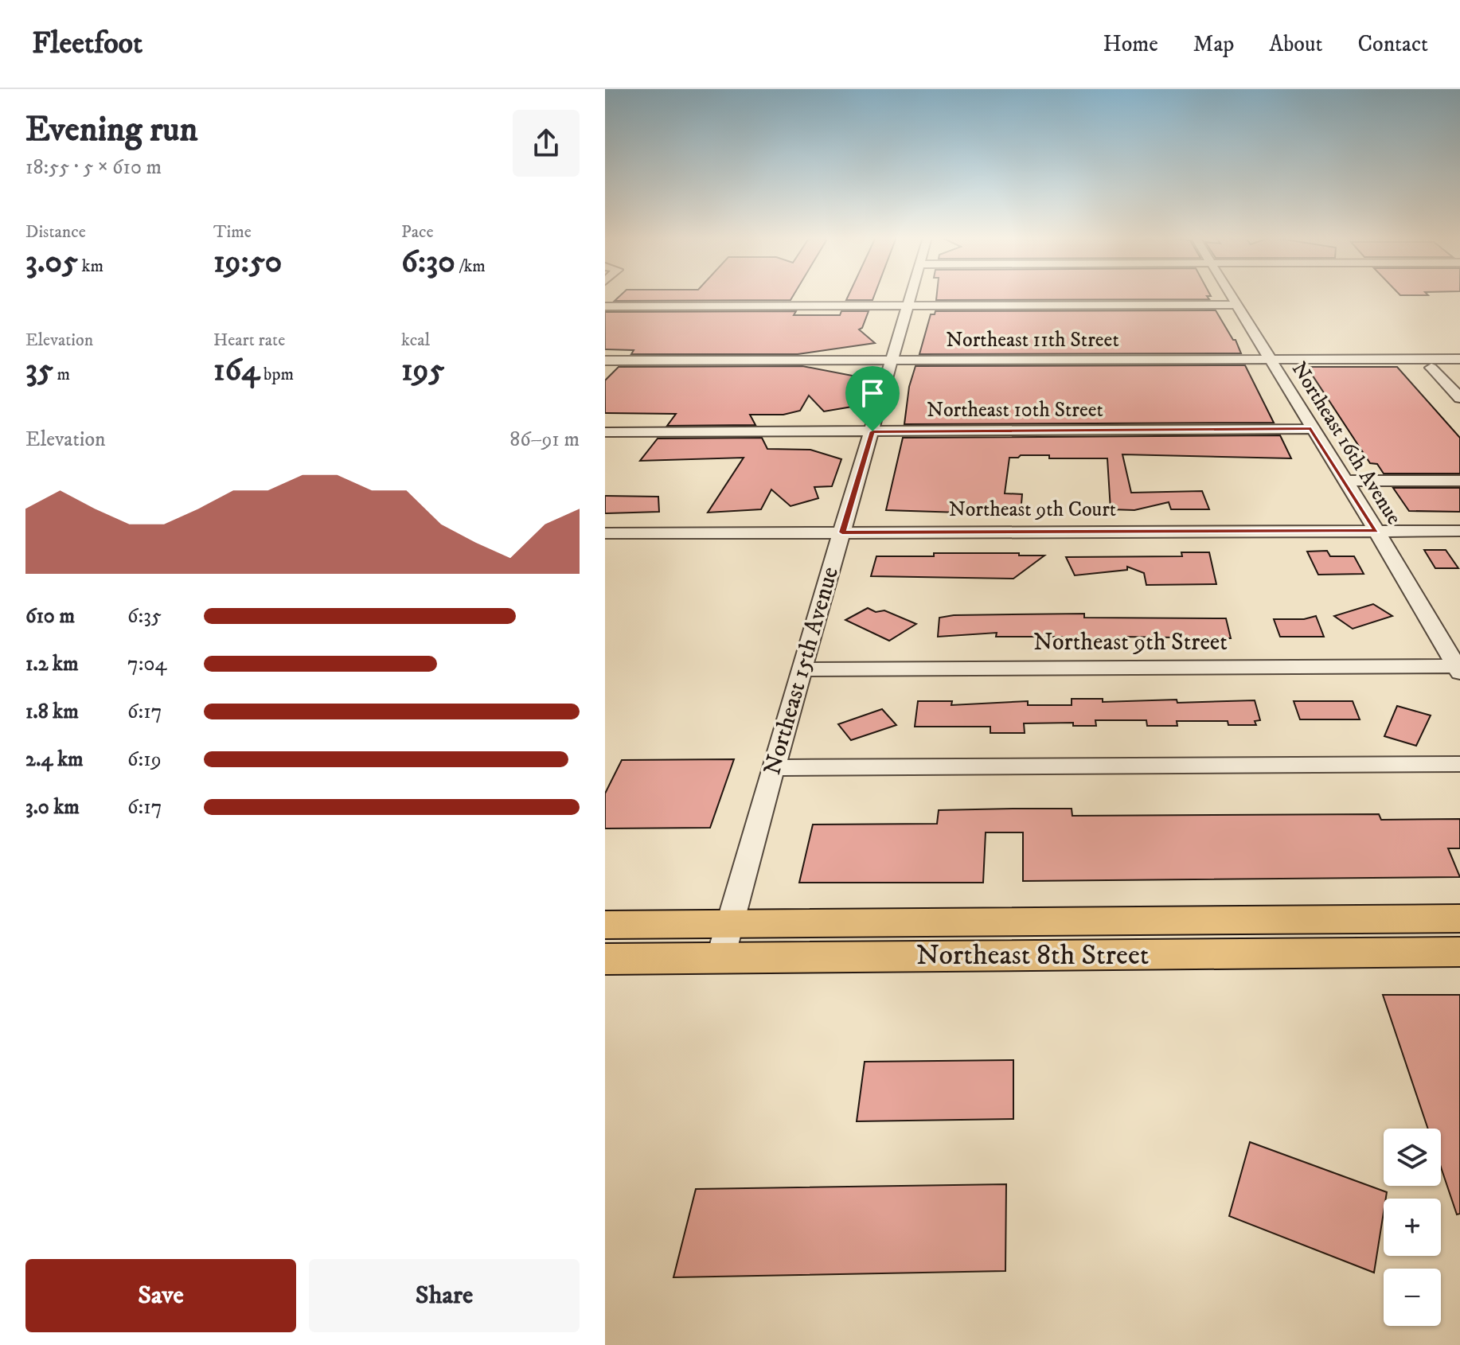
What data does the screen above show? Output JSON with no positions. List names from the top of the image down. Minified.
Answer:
{"streets":{"main road":["Northeast 8th Street"],"street":["Northeast 11th Street","Northeast 10th Street","Northeast 16th Avenue","Northeast 9th Court","Northeast 9th Street","Northeast 15th Avenue"]},"crossings":[["Northeast 11th Street","Northeast 16th Avenue"],["Northeast 11th Street","Northeast 15th Avenue"],["Northeast 10th Street","Northeast 16th Avenue"],["Northeast 10th Street","Northeast 15th Avenue"],["Northeast 16th Avenue","Northeast 9th Court"],["Northeast 16th Avenue","Northeast 9th Street"],["Northeast 9th Court","Northeast 15th Avenue"],["Northeast 9th Street","Northeast 15th Avenue"],["Northeast 15th Avenue","Northeast 8th Street"]],"page":{"header":"Fleetfoot","nav":["Home","Map","About","Contact"],"heading":["Evening run","18:55 · 5 × 610 m"],"stats":[["Distance","3.05 km"],["Time","19:50"],["Pace","6:30 /km"],["Elevation","35 m"],["Heart rate","164 bpm"],["kcal","195"]],"chart":["Elevation","86–91 m"],"list":[{"name":"610 m","note":"6:35"},{"name":"1.2 km","note":"7:04"},{"name":"1.8 km","note":"6:17"},{"name":"2.4 km","note":"6:19"},{"name":"3.0 km","note":"6:17"}],"map_buttons":["+","−"],"buttons":["Save","Share"]}}
